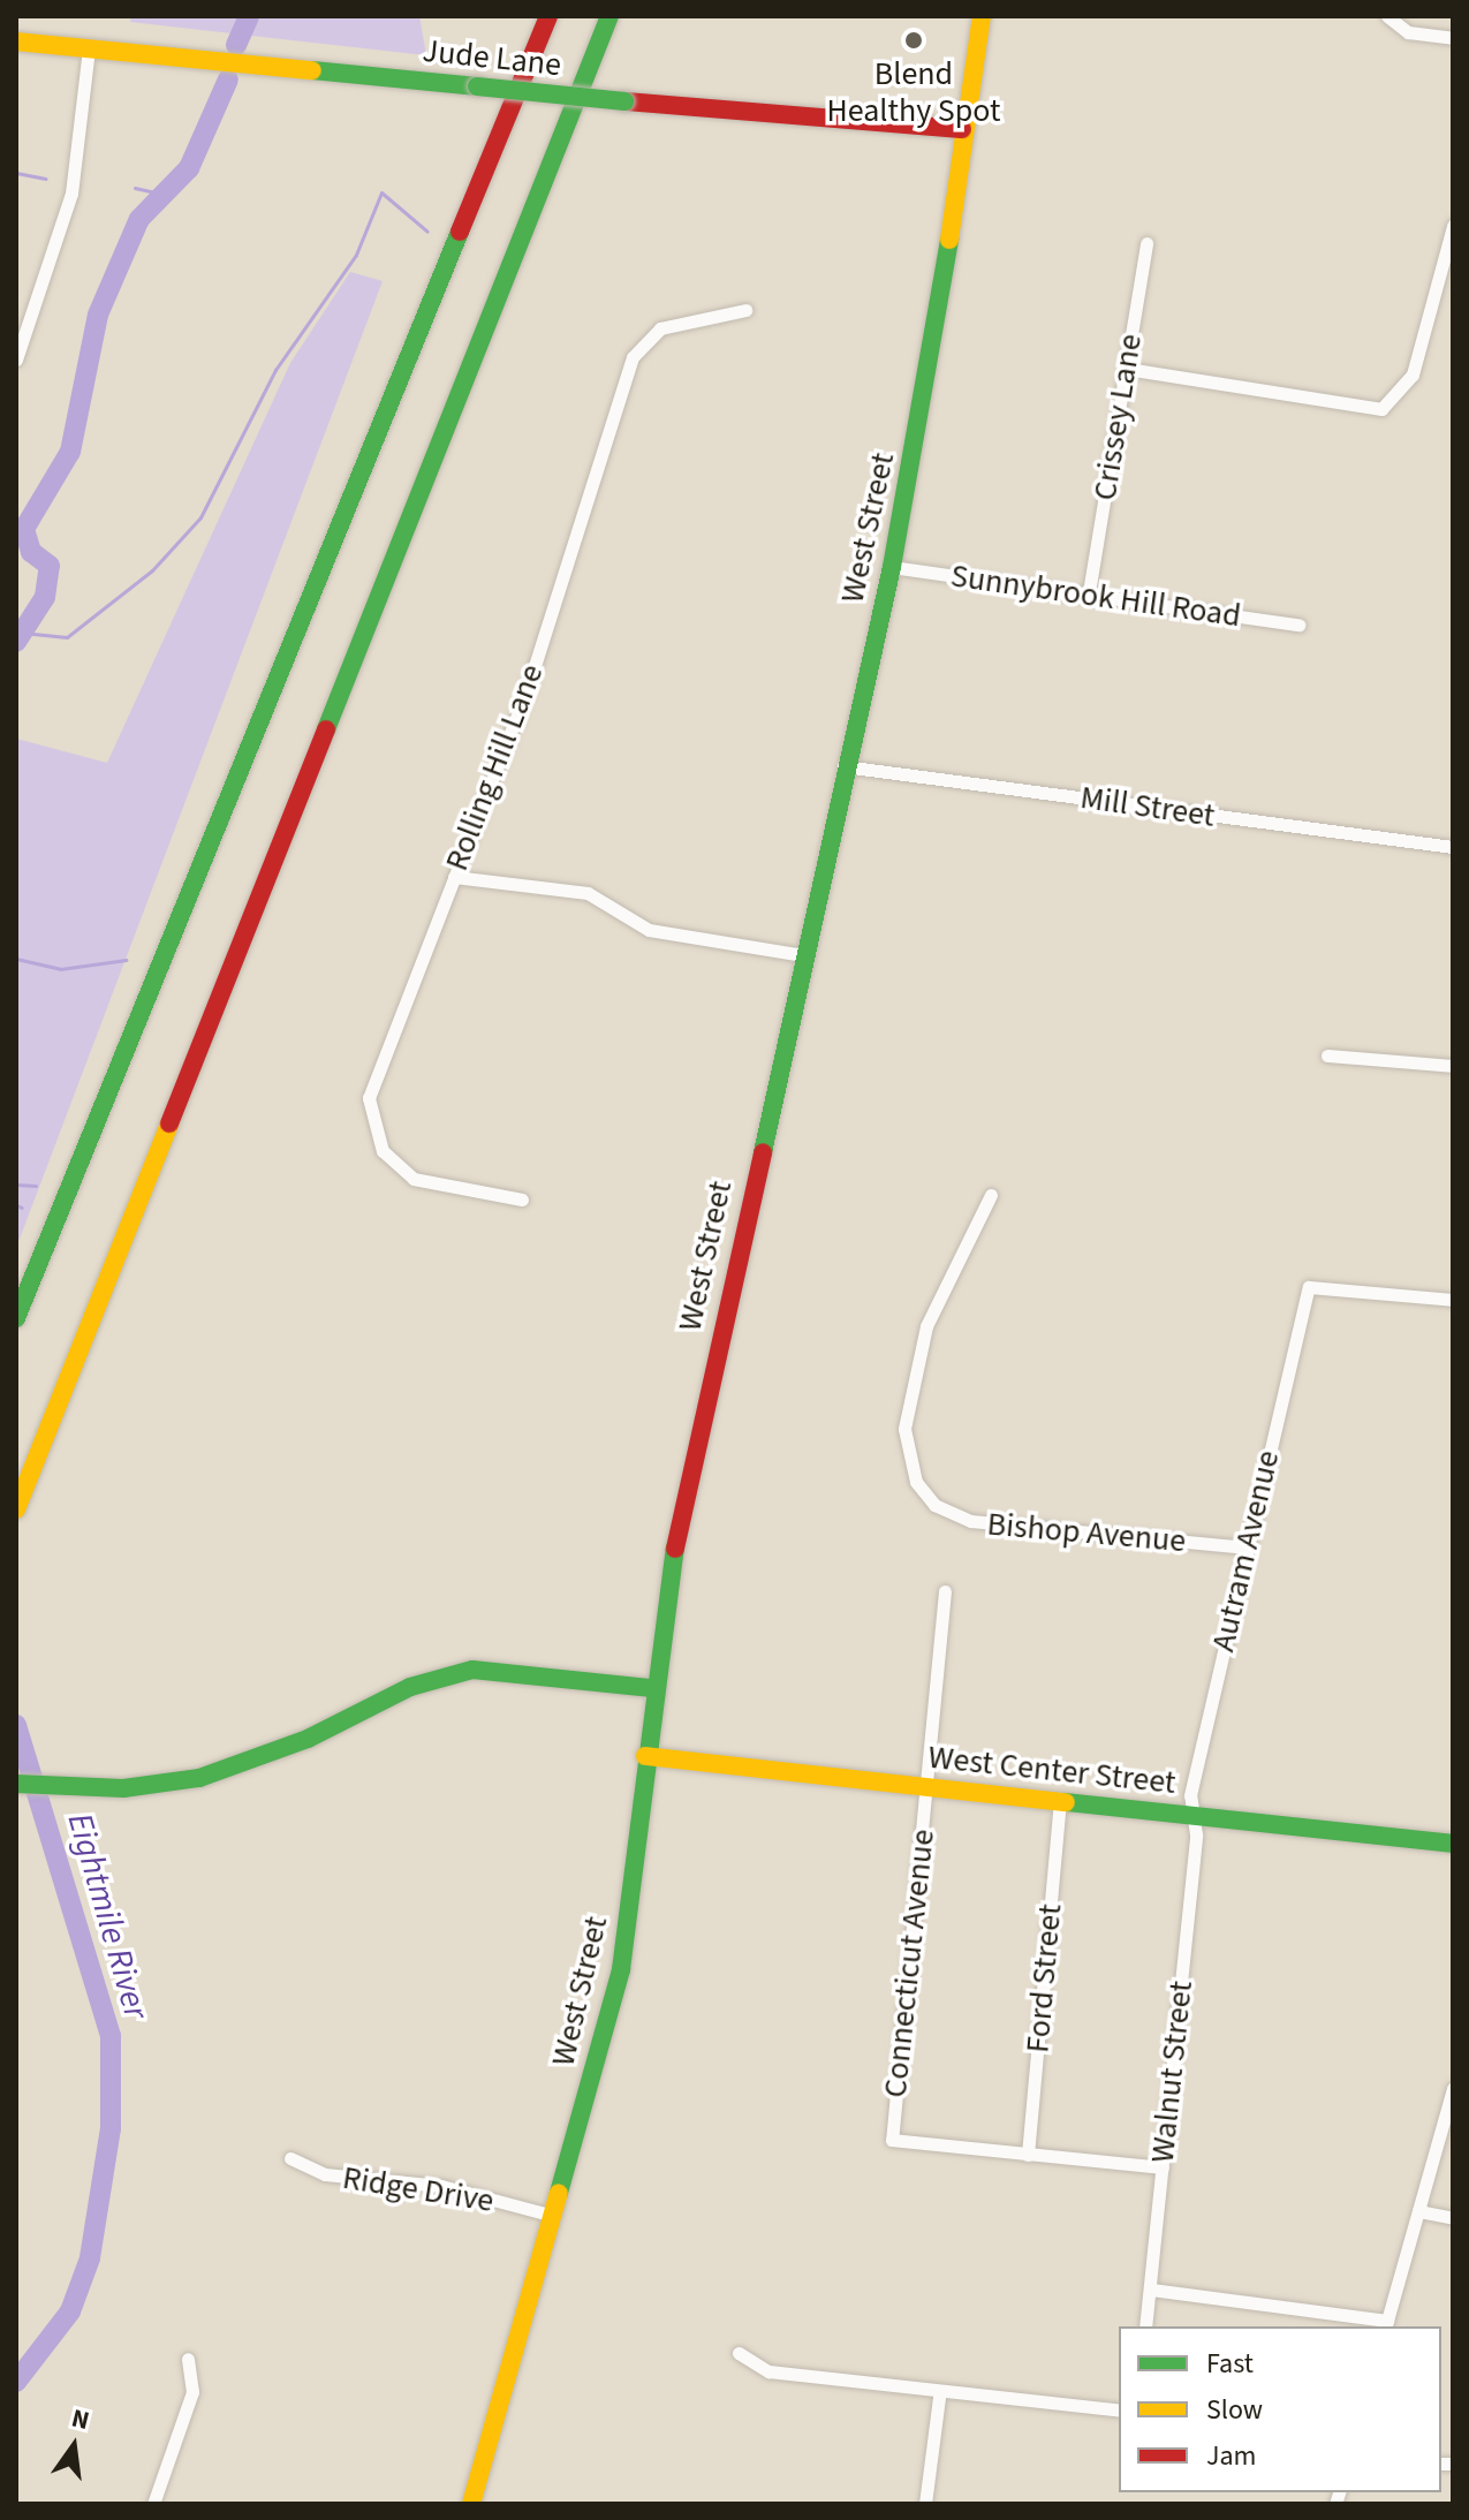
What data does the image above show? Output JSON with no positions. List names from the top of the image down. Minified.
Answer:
{"streets":{"main road":["Jude Lane","West Street","West Center Street"],"street":["Crissey Lane","Sunnybrook Hill Road","Rolling Hill Lane","Mill Street","Bishop Avenue","Autram Avenue","Connecticut Avenue","Ford Street","Walnut Street","Ridge Drive"]},"crossings":[["Jude Lane","West Street"],["Crissey Lane","Sunnybrook Hill Road"],["West Street","Sunnybrook Hill Road"],["West Street","Mill Street"],["West Street","West Center Street"],["West Street","Ridge Drive"],["Bishop Avenue","Autram Avenue"],["Autram Avenue","West Center Street"],["Autram Avenue","Walnut Street"],["West Center Street","Connecticut Avenue"],["West Center Street","Ford Street"],["West Center Street","Walnut Street"],["Connecticut Avenue","Ford Street"]],"water":["Eightmile River"],"places":["Blend Healthy Spot"],"legend":["Fast","Slow","Jam"],"north":"top"}
